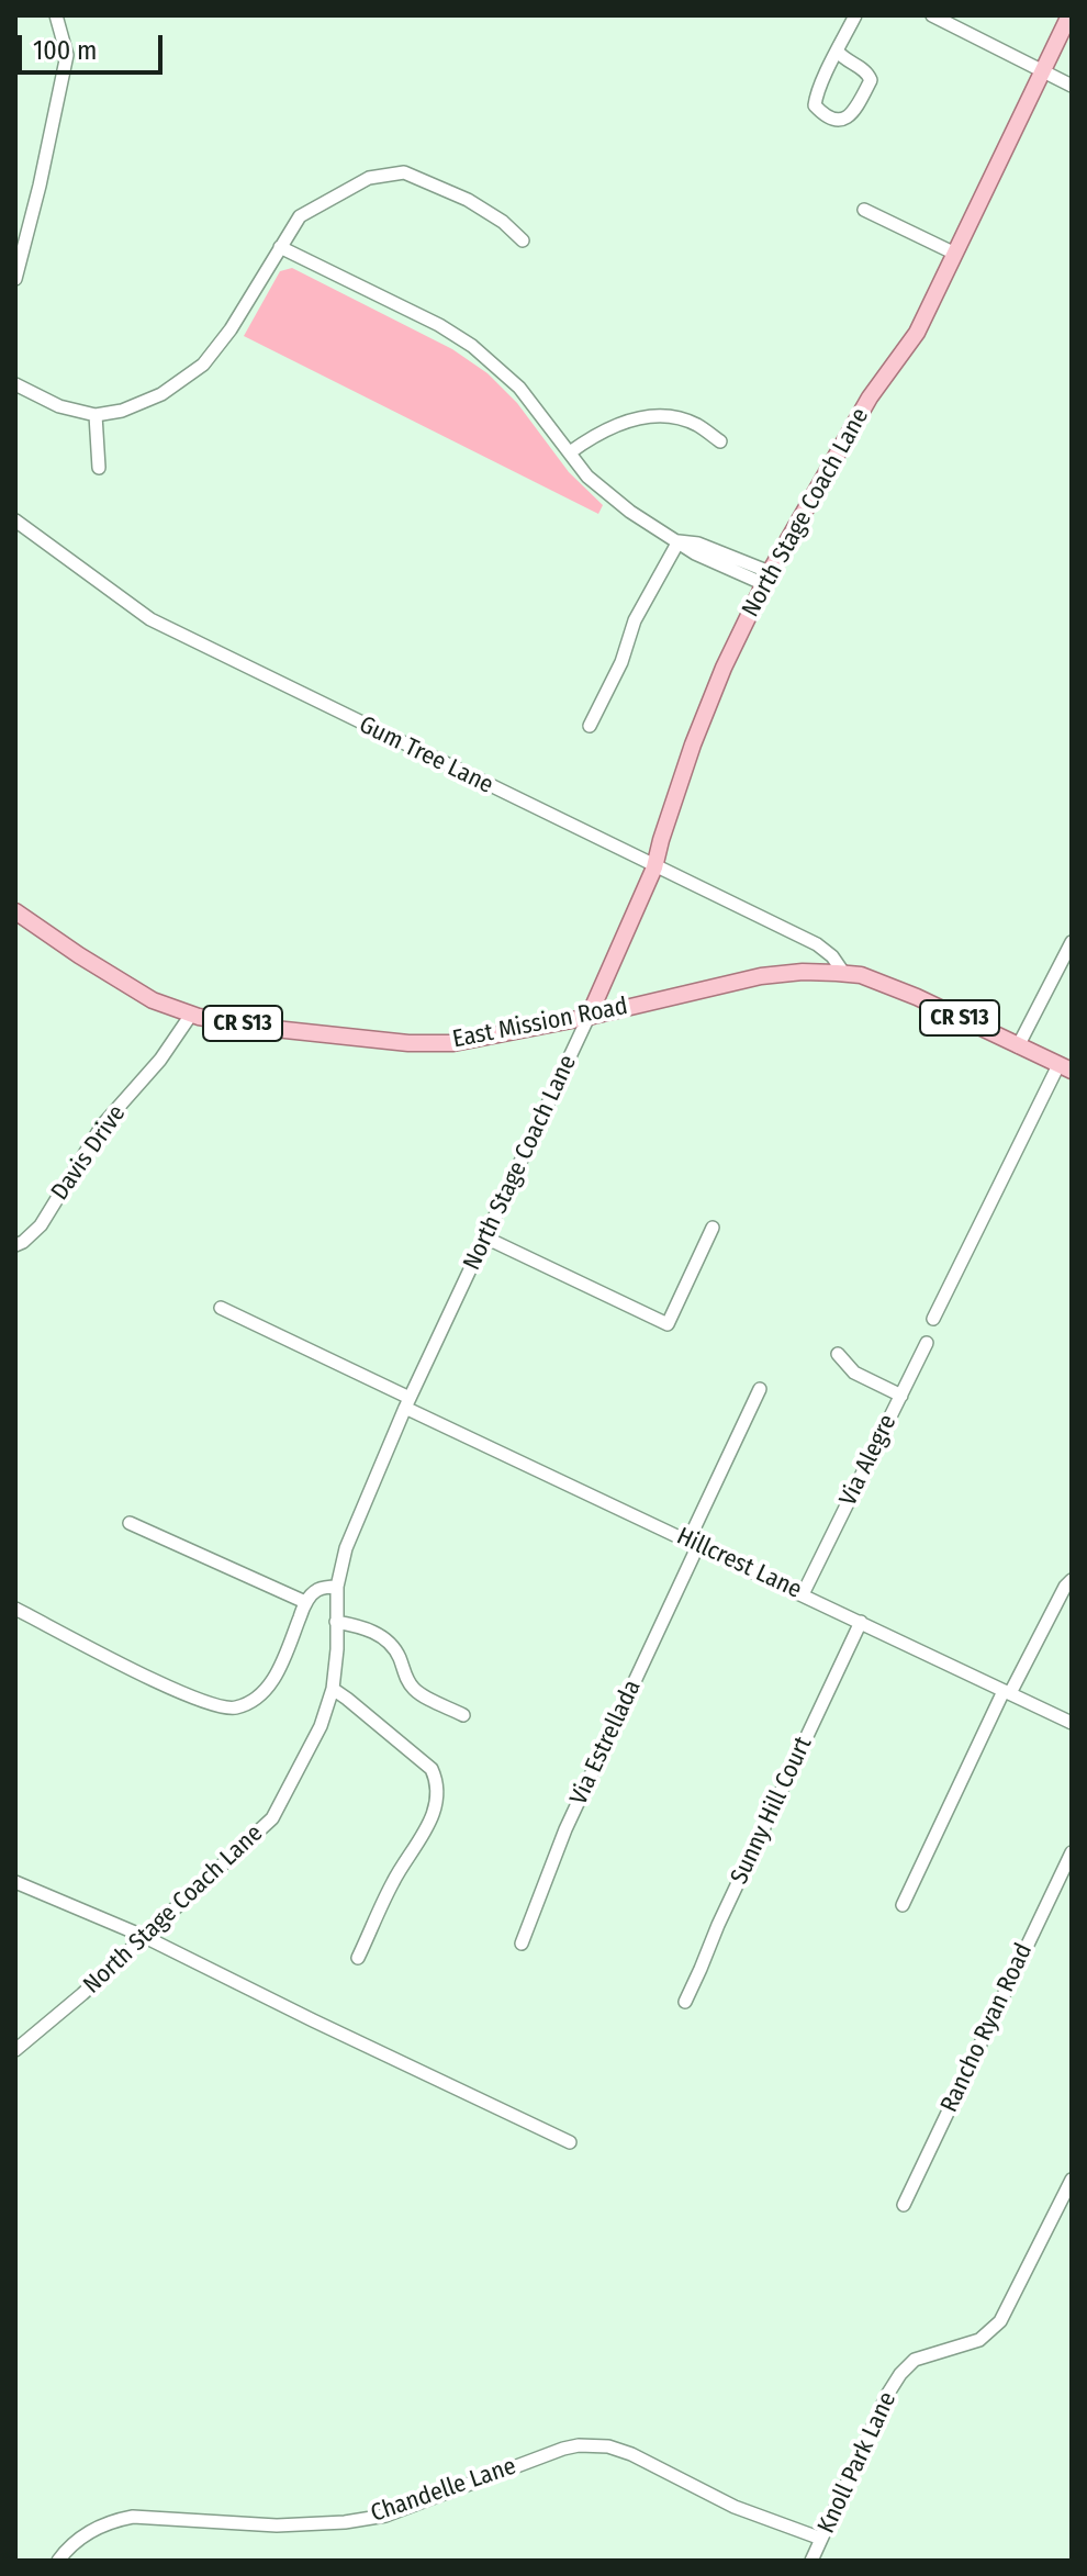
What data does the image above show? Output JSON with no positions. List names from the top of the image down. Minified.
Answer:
{"streets":{"main road":["North Stage Coach Lane","CR S13","East Mission Road"],"street":["Gum Tree Lane","Davis Drive","Via Alegre","Hillcrest Lane","Via Estrellada","Sunny Hill Court","Rancho Ryan Road","Knoll Park Lane","Chandelle Lane"]},"crossings":[["North Stage Coach Lane","Gum Tree Lane"],["North Stage Coach Lane","East Mission Road"],["North Stage Coach Lane","Hillcrest Lane"],["Gum Tree Lane","East Mission Road"],["East Mission Road","Davis Drive"],["Via Alegre","Hillcrest Lane"],["Hillcrest Lane","Via Estrellada"],["Hillcrest Lane","Sunny Hill Court"],["Knoll Park Lane","Chandelle Lane"]],"scale_bar":"100 m"}
